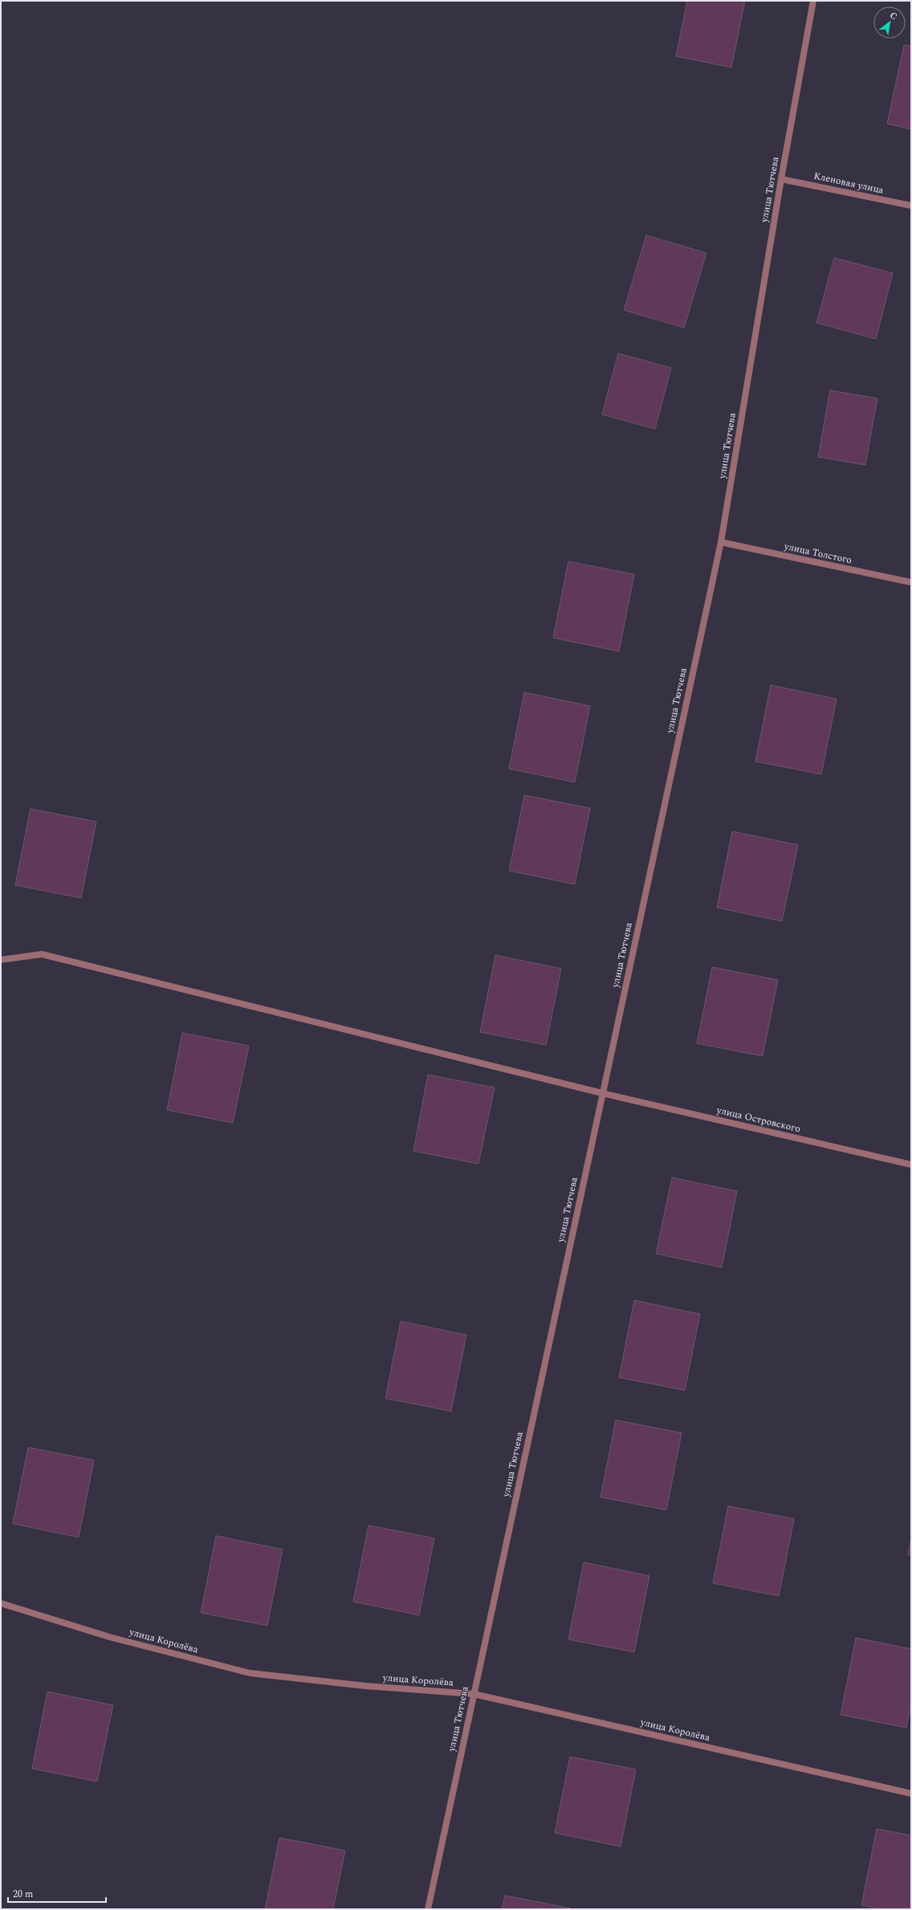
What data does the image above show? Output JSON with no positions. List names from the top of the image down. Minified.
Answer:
{"streets":{"street":["Кленовая улица","улица Тютчева","улица Толстого","улица Островского","улица Королёва"]},"crossings":[["Кленовая улица","улица Тютчева"],["улица Тютчева","улица Толстого"],["улица Тютчева","улица Островского"],["улица Тютчева","улица Королёва"]],"scale_bar":"20 m","north":"top right"}
